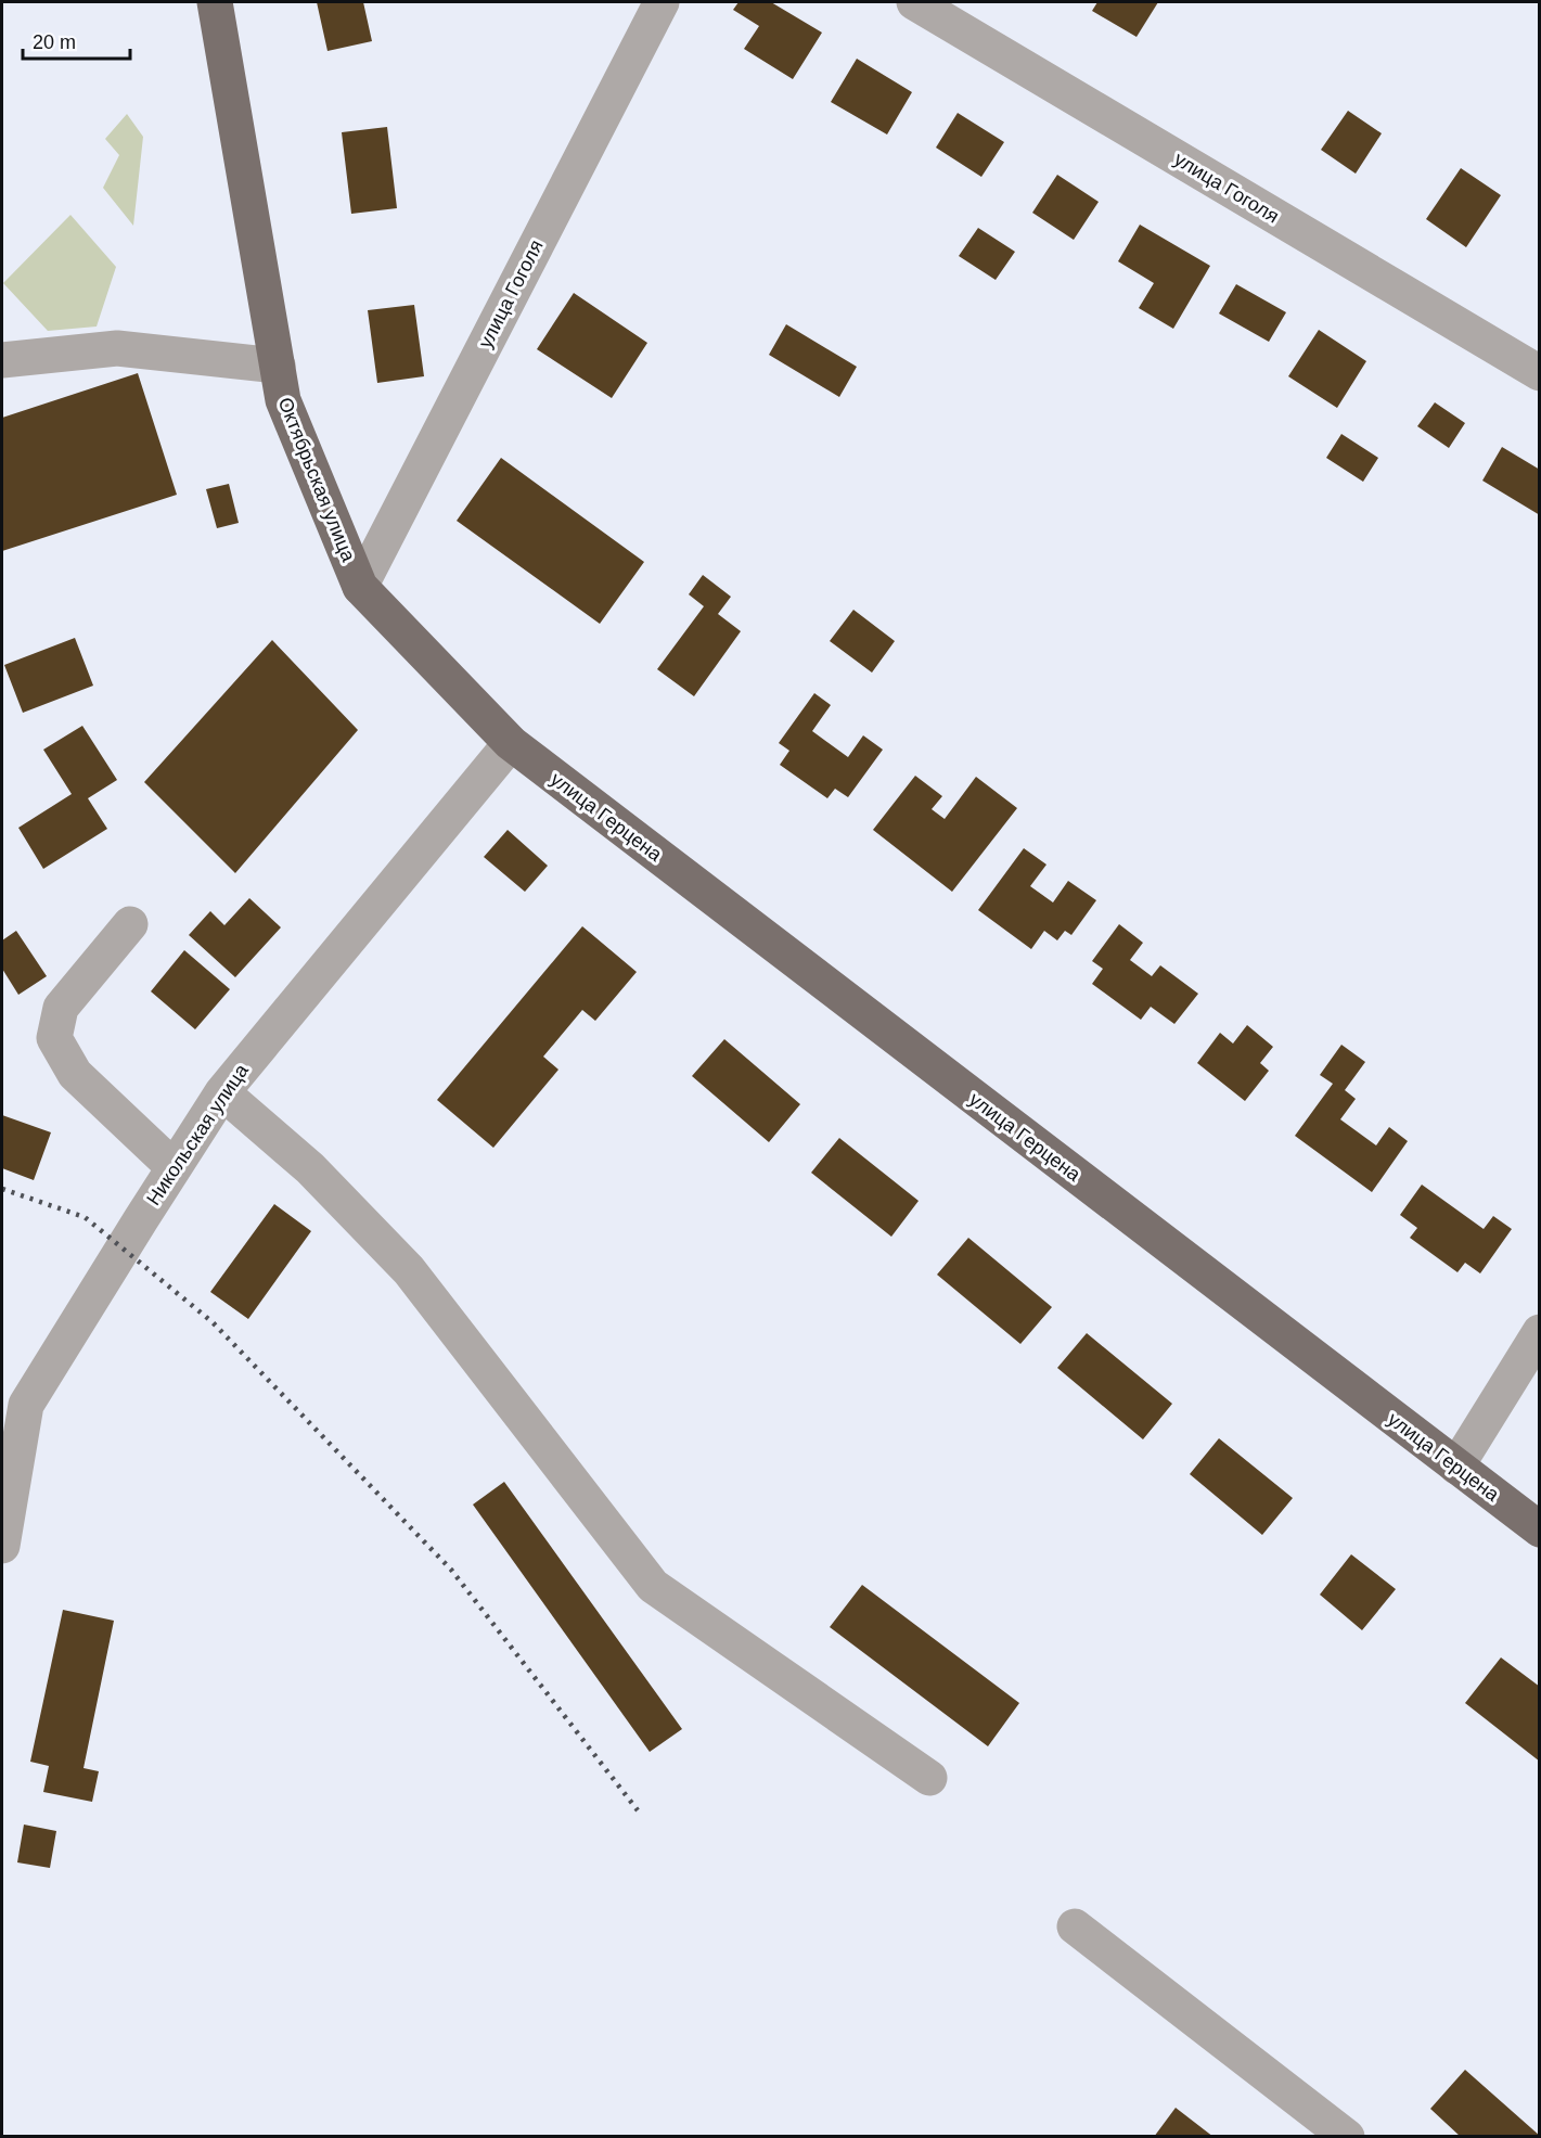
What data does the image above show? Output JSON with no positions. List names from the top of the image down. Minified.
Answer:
{"streets":{"main road":["Октябрьская улица","улица Герцена"],"street":["улица Гоголя","Никольская улица"]},"crossings":[["улица Гоголя","Октябрьская улица"],["Октябрьская улица","улица Герцена"],["Октябрьская улица","Никольская улица"],["улица Герцена","Никольская улица"]],"scale_bar":"20 m"}
